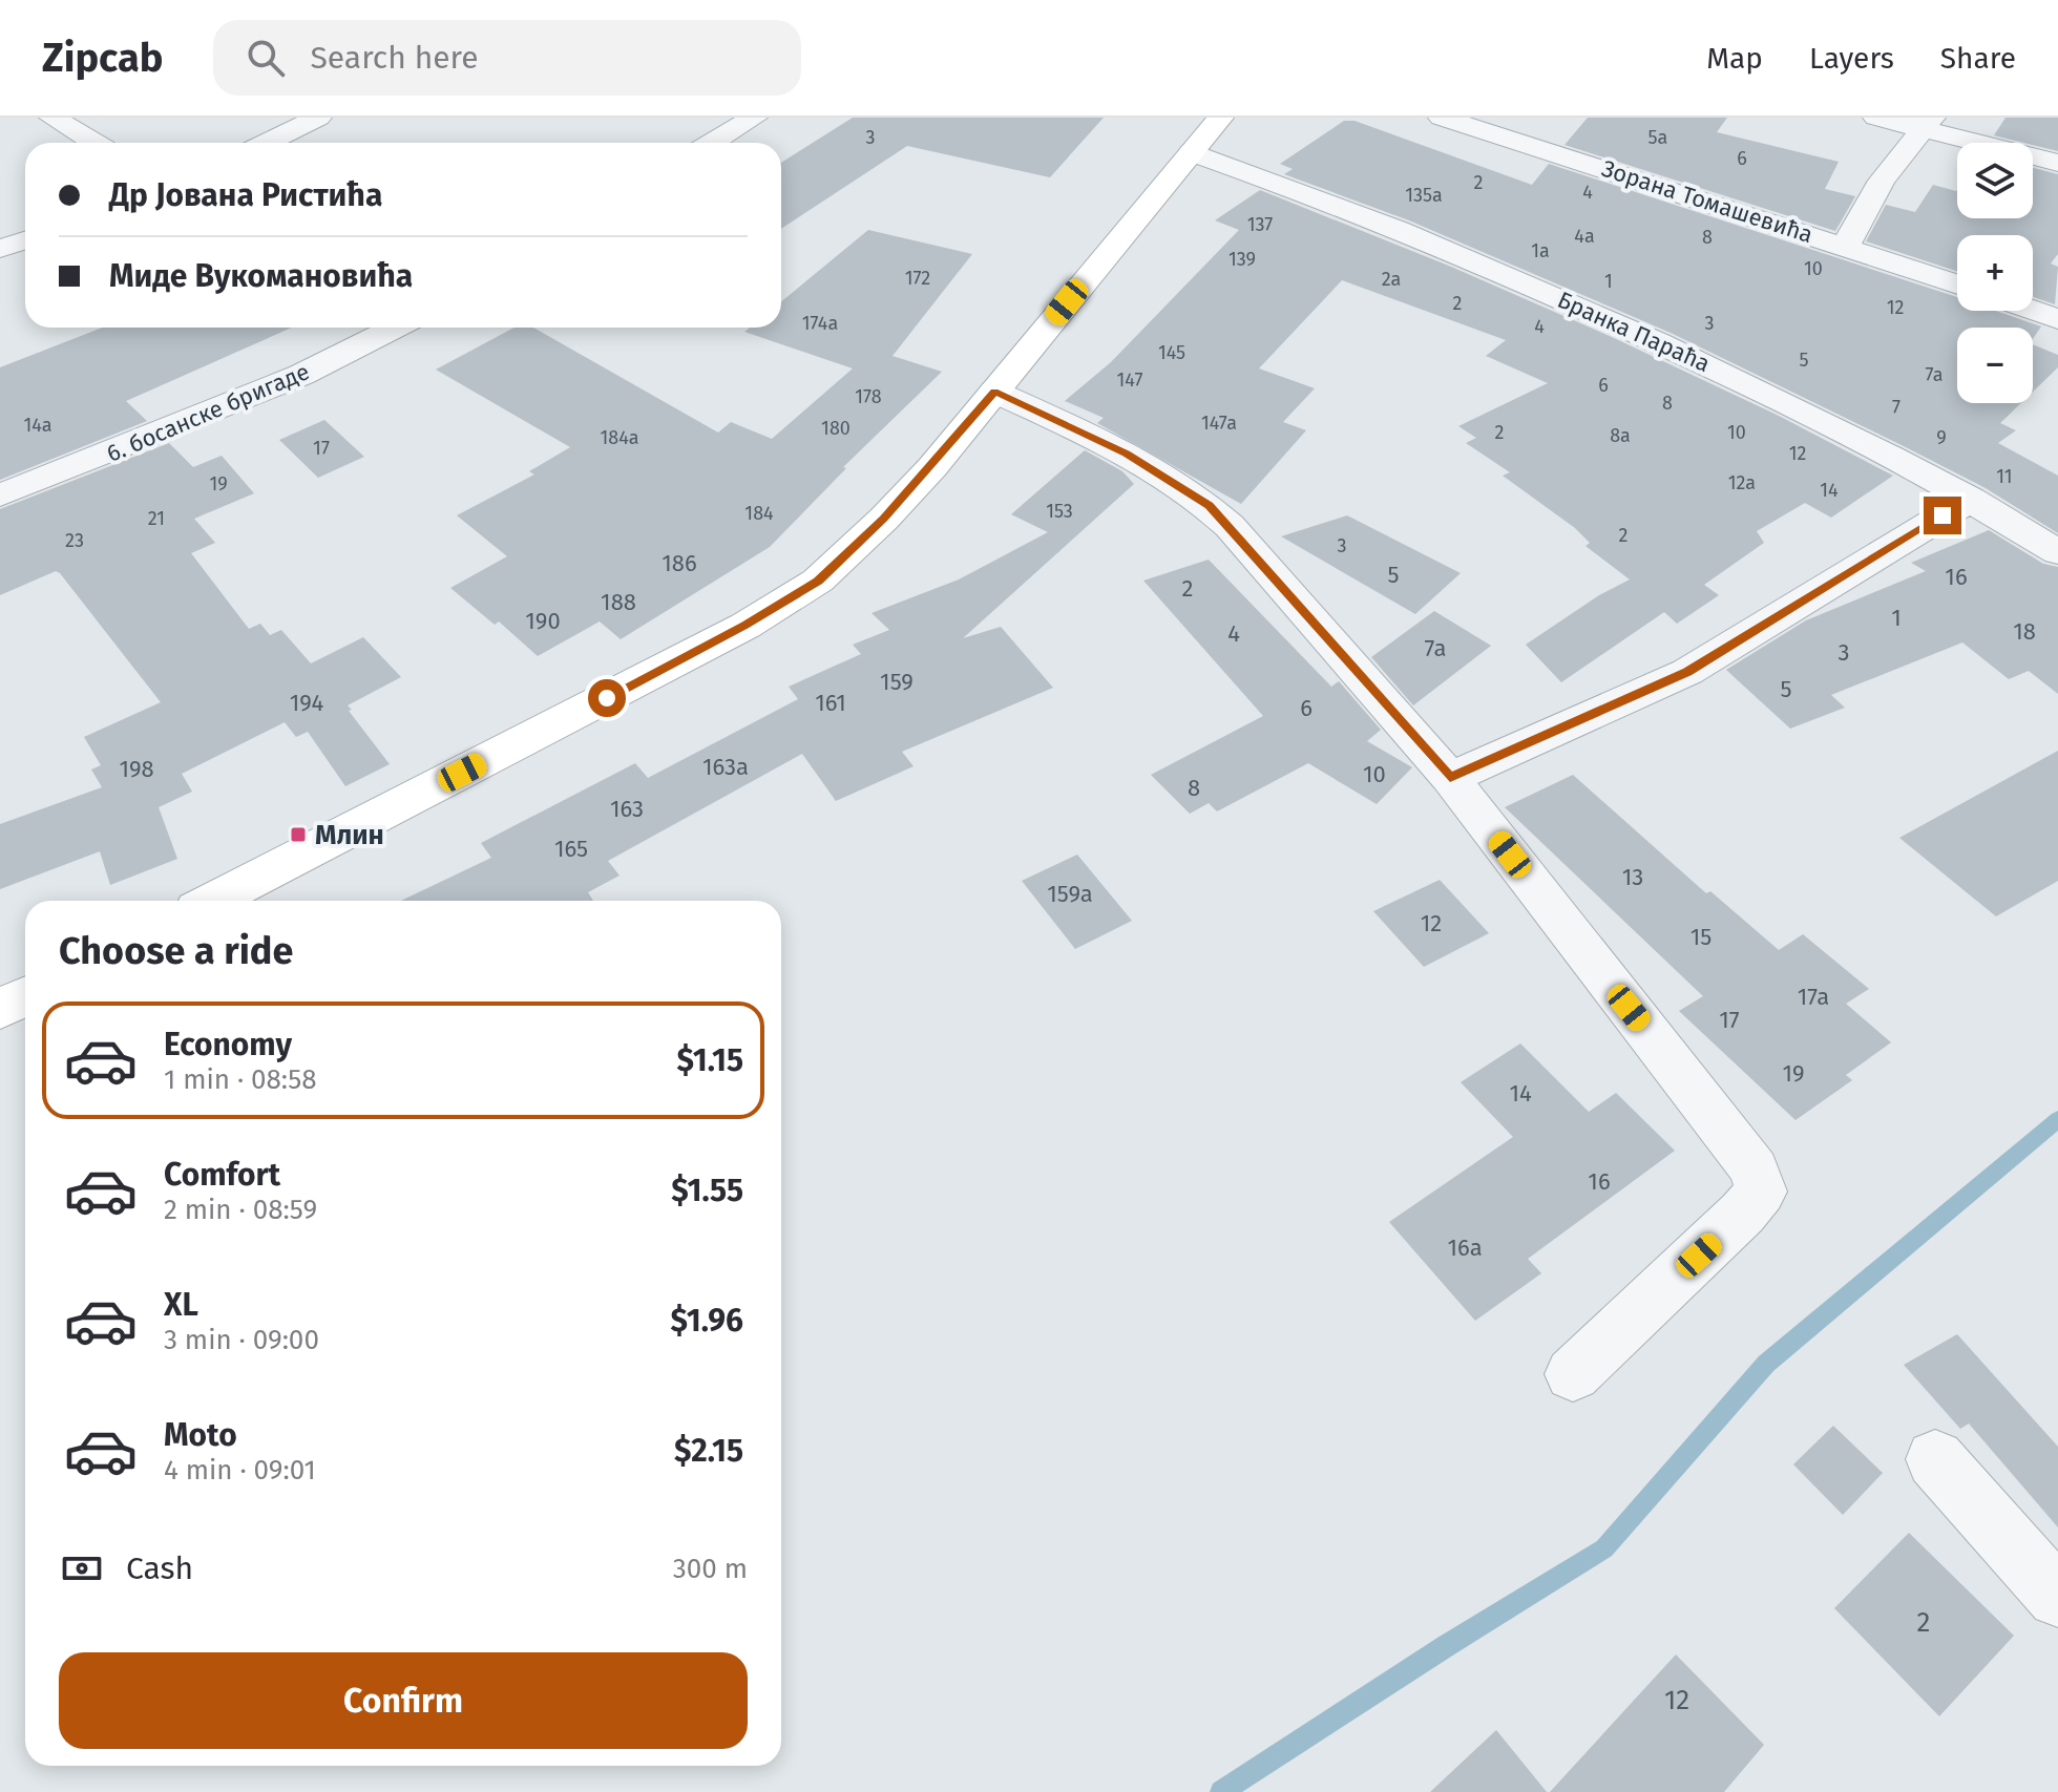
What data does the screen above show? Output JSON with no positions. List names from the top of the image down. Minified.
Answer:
{"streets":{"street":["Зорана Томашевића","Бранка Параћа","6. босанске бригаде"]},"places":{"transit":["Млин"]},"house_numbers":["3","5a","6","2","4","135a","137","4a","8","1a","139","10","172","2a","1","2","12","174a","3","4","145","5","7a","147","6","178","8","7","147a","14a","180","2","10","8a","184a","9","17","12","11","12a","19","14","153","184","21","2","23","3","186","5","16","2","188","1","190","18","4","7a","3","159","5","194","161","6","163a","198","10","8","163","165","13","159a","12","15","17a","17","19","14","16","16a","2","12"],"page":{"header":"Zipcab","search":"Search here","nav":["Map","Layers","Share"],"map_buttons":["+","−"],"banner":["Др Јована Ристића","Миде Вукомановића"],"heading":"Choose a ride","list":[{"name":"Economy","note":"1 min · 08:58","value":"$1.15"},{"name":"Comfort","note":"2 min · 08:59","value":"$1.55"},{"name":"XL","note":"3 min · 09:00","value":"$1.96"},{"name":"Moto","note":"4 min · 09:01","value":"$2.15"}],"pay":["Cash","300 m"],"buttons":"Confirm"}}
